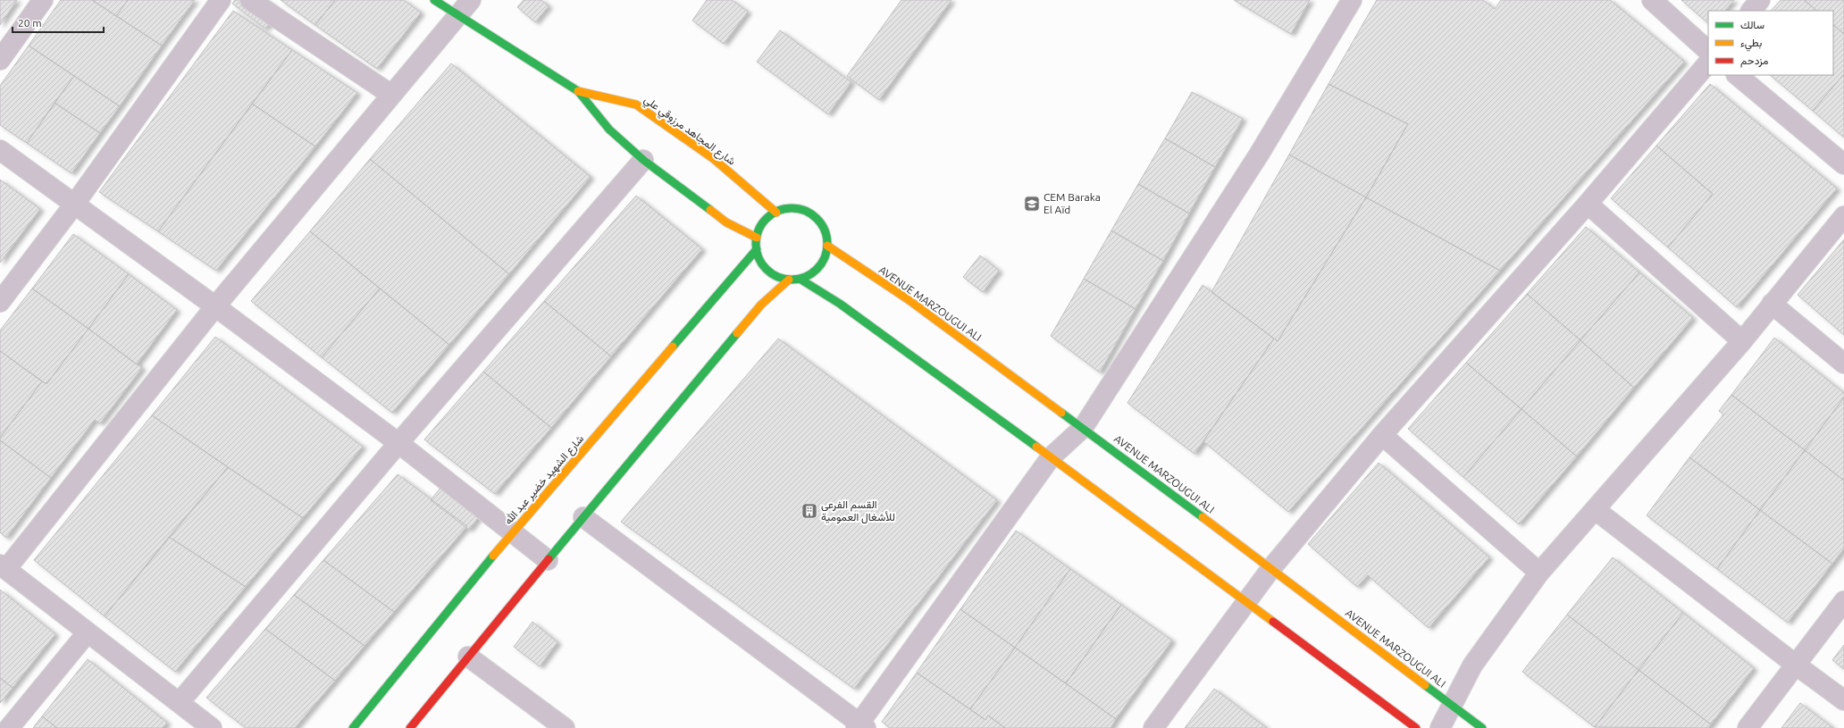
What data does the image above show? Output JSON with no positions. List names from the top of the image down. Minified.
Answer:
{"streets":{"main road":["شارع المجاهد مرزوقي علي","AVENUE MARZOUGUI ALI","شارع الشهيد خضير عبد الله"]},"crossings":[["شارع المجاهد مرزوقي علي","AVENUE MARZOUGUI ALI"],["شارع المجاهد مرزوقي علي","شارع الشهيد خضير عبد الله"],["AVENUE MARZOUGUI ALI","شارع الشهيد خضير عبد الله"]],"places":{"school or university":["CEM Baraka El Aïd"],"building":["القسم الفرعي للأشغال العمومية"]},"legend":["سالك","بطيء","مزدحم"],"scale_bar":"20 m"}
